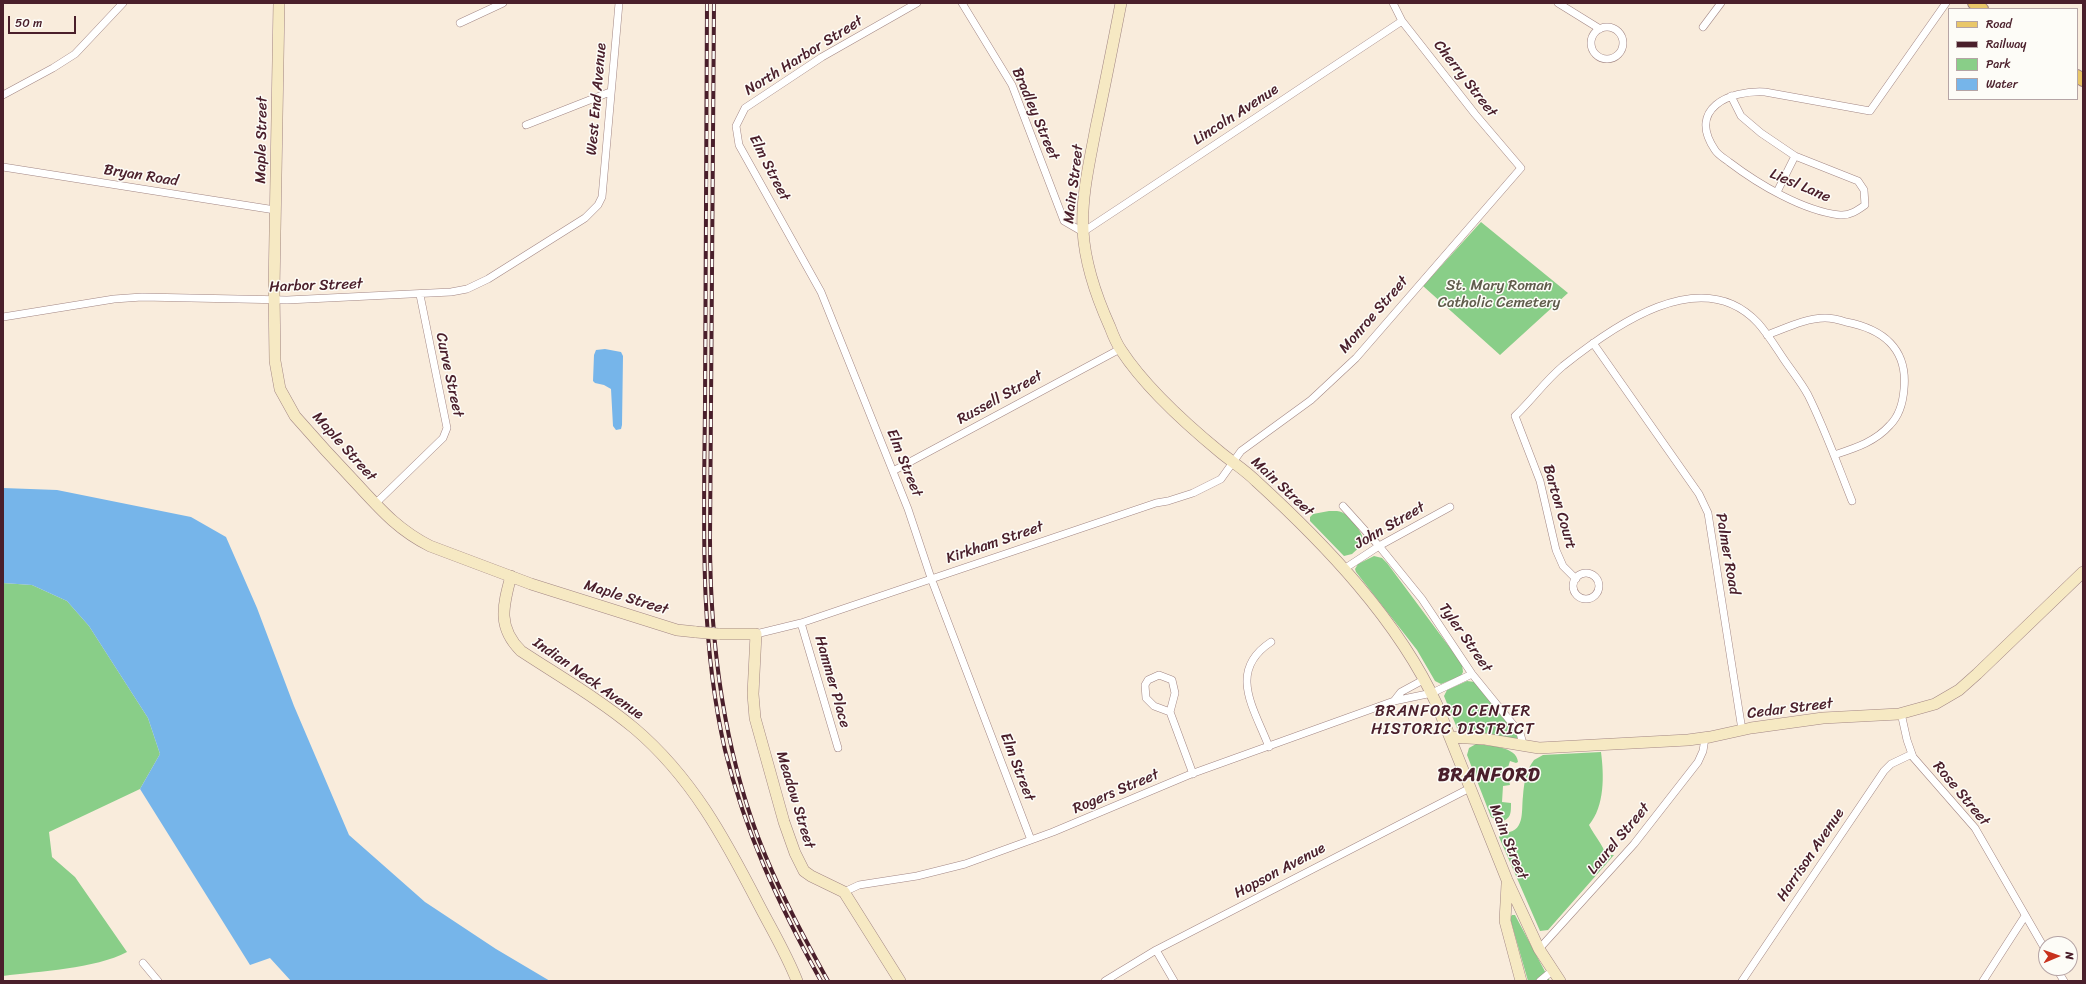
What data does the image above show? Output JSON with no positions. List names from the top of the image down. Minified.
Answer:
{"streets":{"street":["North Harbor Street","Cherry Street","West End Avenue","Bradley Street","Lincoln Avenue","Maple Street","Elm Street","Bryan Road","Main Street","Liesl Lane","Harbor Street","Monroe Street","Curve Street","Russell Street","Barton Court","John Street","Kirkham Street","Palmer Road","Tyler Street","Indian Neck Avenue","Hammer Place","Cedar Street","Rogers Street","Rose Street","Meadow Street","Laurel Street","Harrison Avenue","Hopson Avenue"]},"crossings":[["North Harbor Street","Elm Street"],["Cherry Street","Lincoln Avenue"],["Cherry Street","Monroe Street"],["West End Avenue","Harbor Street"],["Bradley Street","Lincoln Avenue"],["Bradley Street","Main Street"],["Lincoln Avenue","Main Street"],["Maple Street","Bryan Road"],["Maple Street","Harbor Street"],["Maple Street","Curve Street"],["Maple Street","Kirkham Street"],["Maple Street","Indian Neck Avenue"],["Maple Street","Meadow Street"],["Elm Street","Russell Street"],["Elm Street","Kirkham Street"],["Elm Street","Rogers Street"],["Main Street","Monroe Street"],["Main Street","Russell Street"],["Main Street","John Street"],["Main Street","Kirkham Street"],["Main Street","Cedar Street"],["Main Street","Rogers Street"],["Main Street","Laurel Street"],["Main Street","Hopson Avenue"],["Harbor Street","Curve Street"],["Monroe Street","Kirkham Street"],["Barton Court","Palmer Road"],["John Street","Tyler Street"],["Kirkham Street","Hammer Place"],["Kirkham Street","Meadow Street"],["Palmer Road","Cedar Street"],["Tyler Street","Cedar Street"],["Tyler Street","Rogers Street"],["Cedar Street","Rose Street"],["Cedar Street","Laurel Street"],["Rogers Street","Meadow Street"],["Rose Street","Harrison Avenue"]],"districts":["BRANFORD CENTER HISTORIC DISTRICT","BRANFORD"],"parks":["St. Mary Roman Catholic Cemetery"],"legend":["Road","Railway","Park","Water"],"scale_bar":"50 m","north":"right"}
